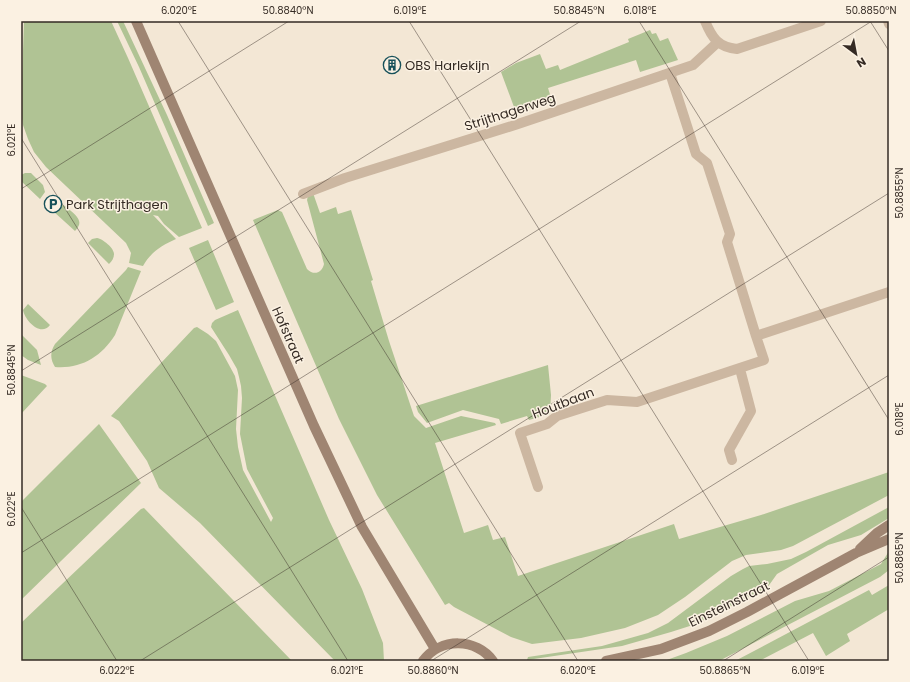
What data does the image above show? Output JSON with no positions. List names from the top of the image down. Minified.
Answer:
{"streets":{"main road":["Hofstraat","Einsteinstraat"],"street":["Strijthagerweg","Houtbaan"]},"crossings":[["Strijthagerweg","Houtbaan"]],"places":{"building":["OBS Harlekijn"],"parking":["Park Strijthagen"]},"north":"bottom right","coordinates":["6.020°E","50.8840°N","6.019°E","50.8845°N","6.018°E","50.8850°N","6.021°E","50.8855°N","6.022°E","50.8865°N","50.8860°N"]}
